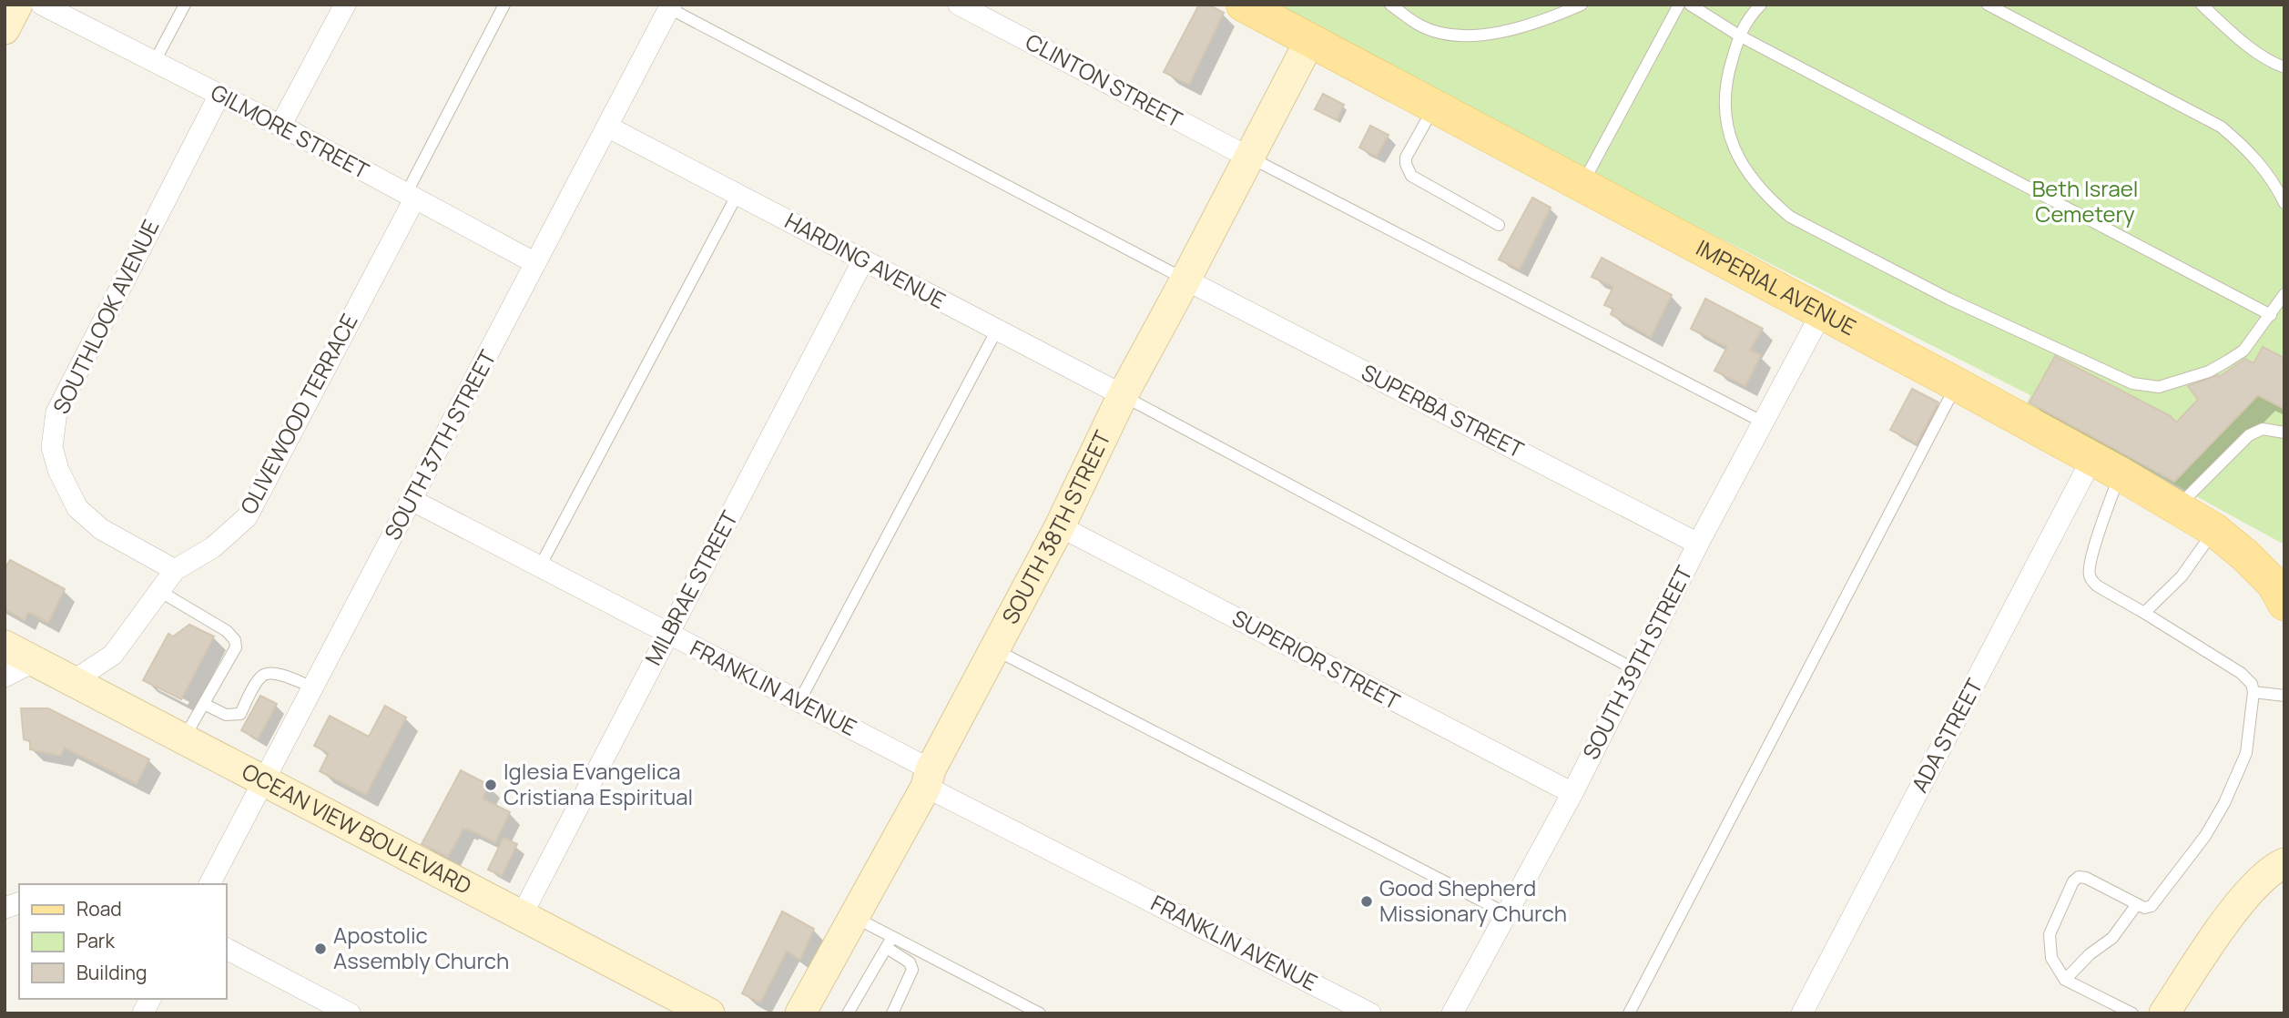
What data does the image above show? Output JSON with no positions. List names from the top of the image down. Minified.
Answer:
{"streets":{"main road":["IMPERIAL AVENUE"],"street":["CLINTON STREET","GILMORE STREET","HARDING AVENUE","SOUTHLOOK AVENUE","SUPERBA STREET","OLIVEWOOD TERRACE","SOUTH 37TH STREET","SOUTH 38TH STREET","MILBRAE STREET","SUPERIOR STREET","SOUTH 39TH STREET","FRANKLIN AVENUE","ADA STREET","OCEAN VIEW BOULEVARD"]},"crossings":[["CLINTON STREET","SOUTH 38TH STREET"],["GILMORE STREET","SOUTHLOOK AVENUE"],["GILMORE STREET","OLIVEWOOD TERRACE"],["GILMORE STREET","SOUTH 37TH STREET"],["HARDING AVENUE","SOUTH 37TH STREET"],["HARDING AVENUE","SOUTH 38TH STREET"],["HARDING AVENUE","MILBRAE STREET"],["IMPERIAL AVENUE","SOUTH 38TH STREET"],["IMPERIAL AVENUE","SOUTH 39TH STREET"],["IMPERIAL AVENUE","ADA STREET"],["SOUTHLOOK AVENUE","OLIVEWOOD TERRACE"],["SUPERBA STREET","SOUTH 38TH STREET"],["SUPERBA STREET","SOUTH 39TH STREET"],["OLIVEWOOD TERRACE","OCEAN VIEW BOULEVARD"],["SOUTH 37TH STREET","FRANKLIN AVENUE"],["SOUTH 37TH STREET","OCEAN VIEW BOULEVARD"],["SOUTH 38TH STREET","SUPERIOR STREET"],["SOUTH 38TH STREET","FRANKLIN AVENUE"],["MILBRAE STREET","FRANKLIN AVENUE"],["MILBRAE STREET","OCEAN VIEW BOULEVARD"],["SUPERIOR STREET","SOUTH 39TH STREET"]],"parks":["Beth Israel Cemetery"],"places":["Iglesia Evangelica Cristiana Espiritual","Good Shepherd Missionary Church","Apostolic Assembly Church"],"legend":["Road","Park","Building"]}
